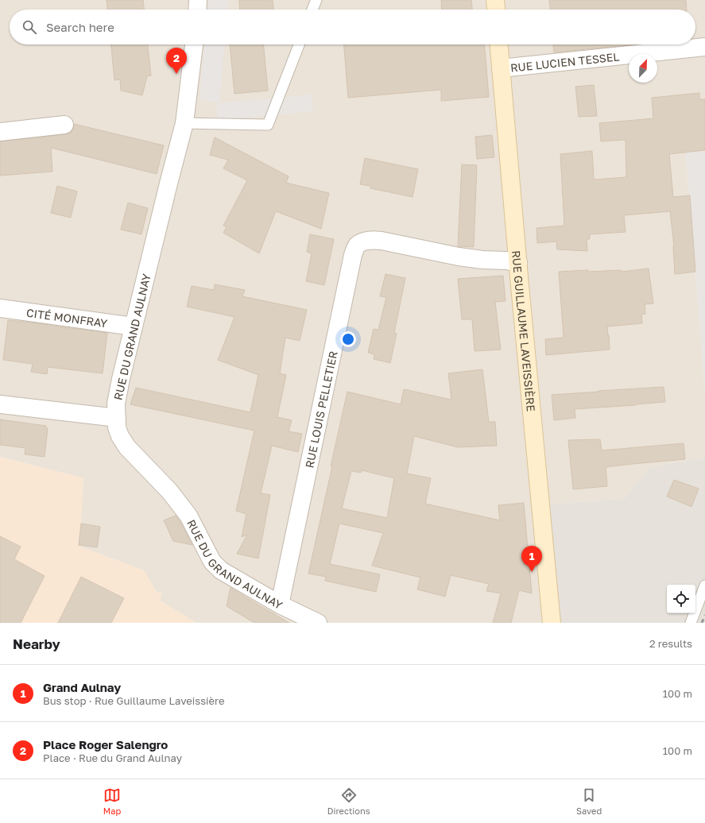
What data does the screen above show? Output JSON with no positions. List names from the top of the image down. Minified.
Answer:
{"streets":{"street":["RUE LUCIEN TESSEL","CITÉ MONFRAY","RUE GUILLAUME LAVEISSIÈRE","RUE DU GRAND AULNAY","RUE LOUIS PELLETIER"]},"crossings":[["RUE LUCIEN TESSEL","RUE GUILLAUME LAVEISSIÈRE"],["CITÉ MONFRAY","RUE DU GRAND AULNAY"],["RUE GUILLAUME LAVEISSIÈRE","RUE LOUIS PELLETIER"],["RUE DU GRAND AULNAY","RUE LOUIS PELLETIER"]],"north":"top right","page":{"search":"Search here","pins":["2","1"],"heading":["Nearby","2 results"],"list":[{"mark":"1","name":"Grand Aulnay","note":"Bus stop · Rue Guillaume Laveissière","value":"100 m"},{"mark":"2","name":"Place Roger Salengro","note":"Place · Rue du Grand Aulnay","value":"100 m"}],"nav":["Map","Directions","Saved"]}}
